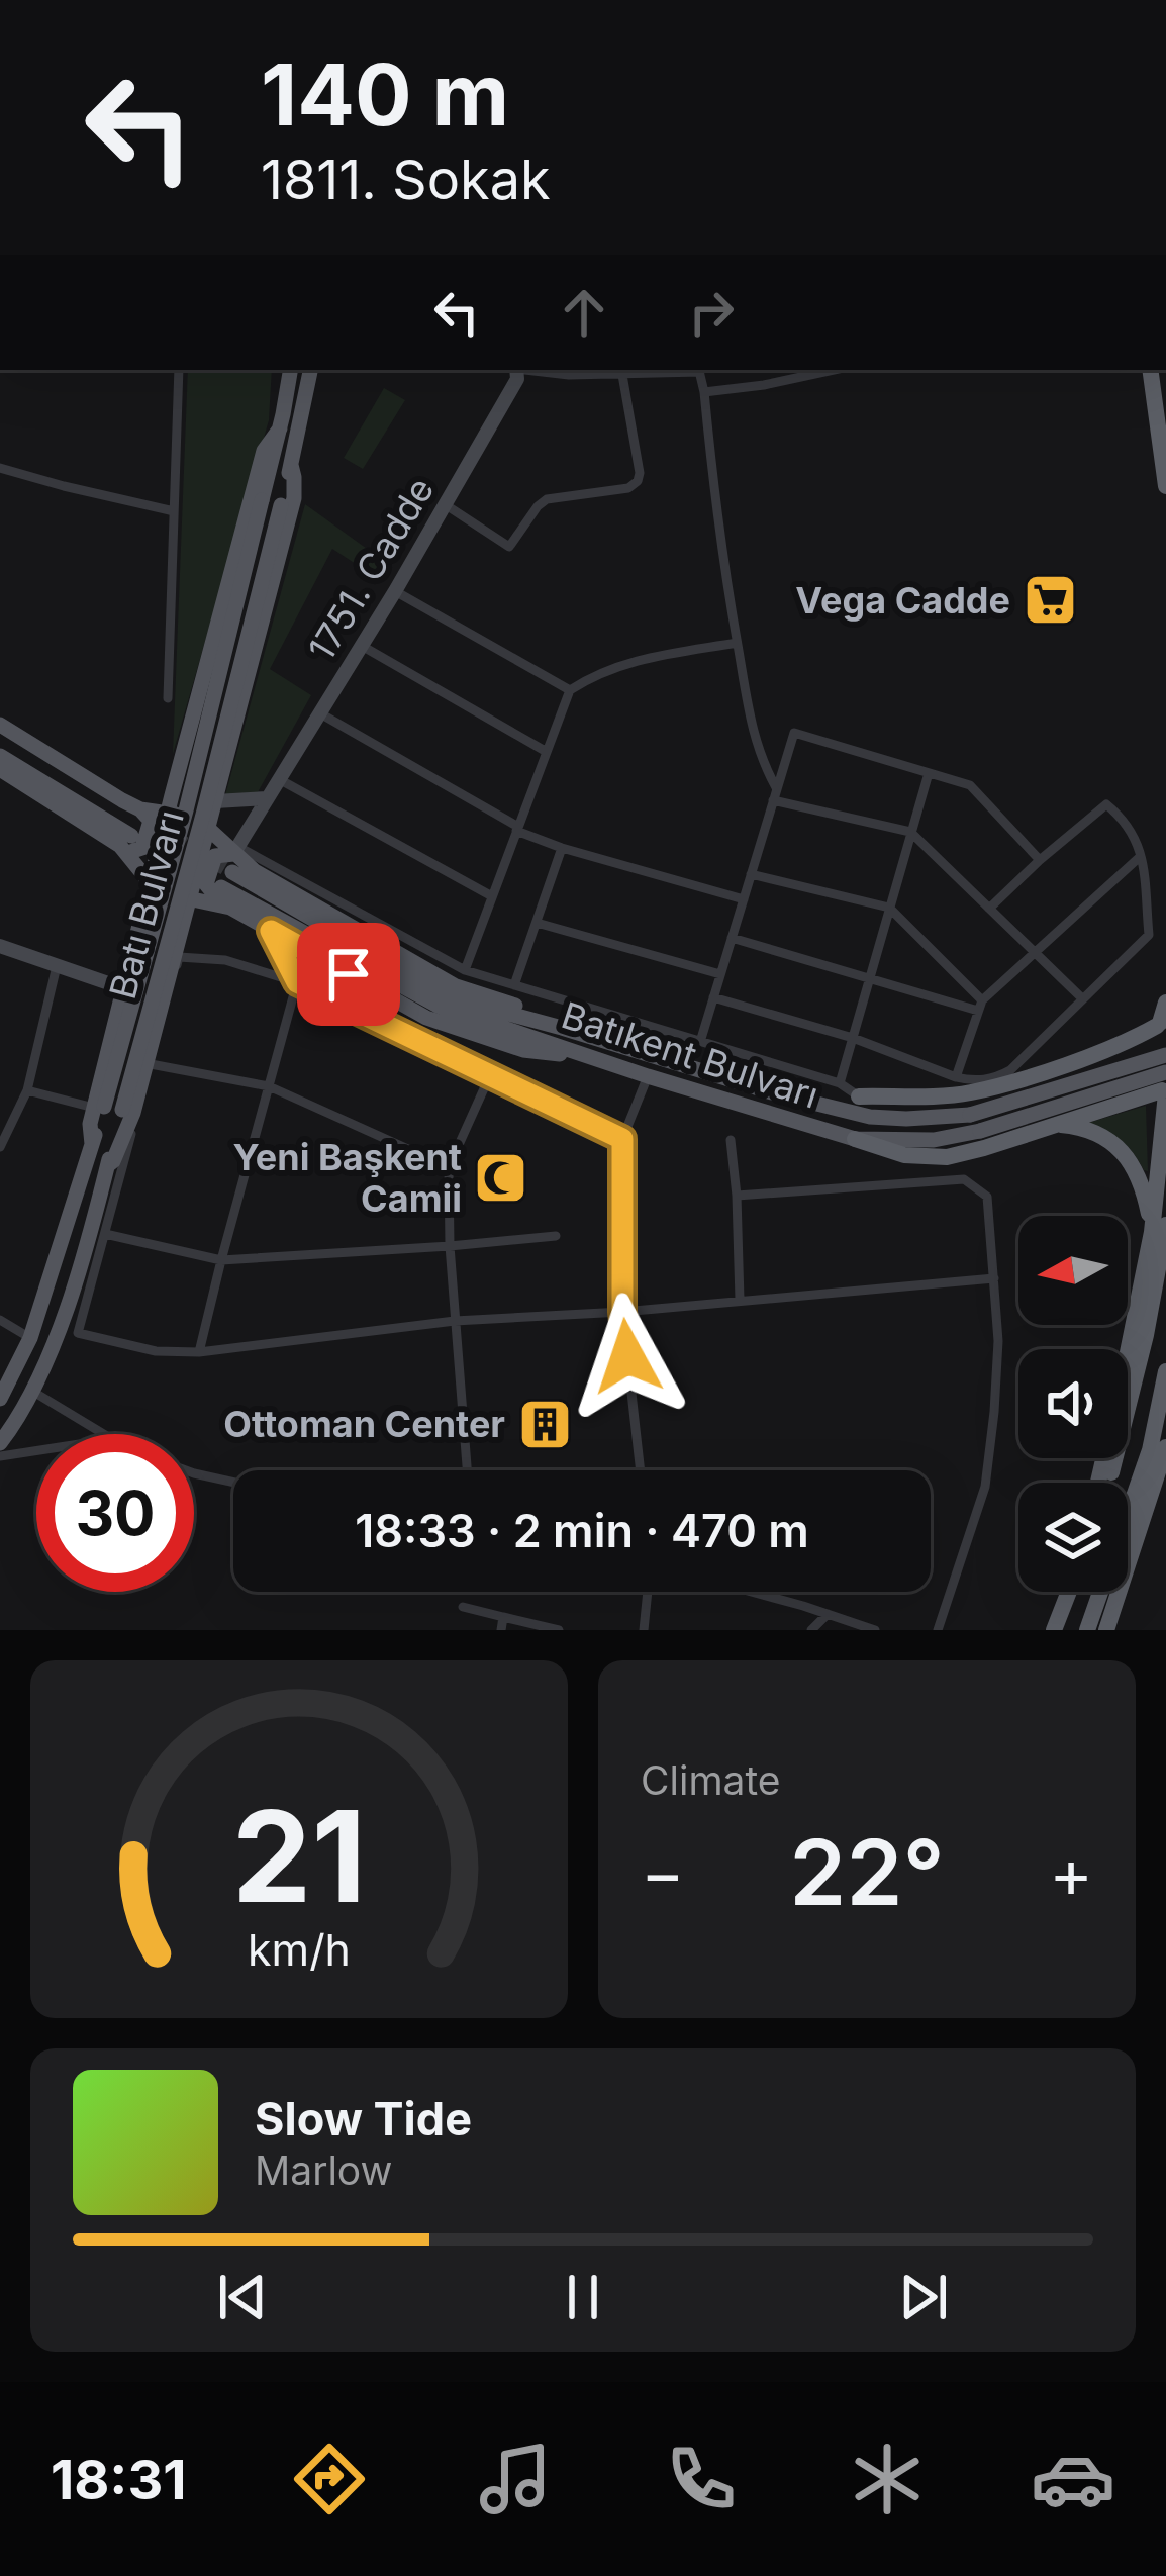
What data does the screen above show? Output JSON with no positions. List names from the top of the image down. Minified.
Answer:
{"streets":{"main road":["1751. Cadde","Batı Bulvarı","Batıkent Bulvarı"]},"places":{"supermarket":["Vega Cadde"],"mosque":["Yeni Başkent Camii"],"building":["Ottoman Center"]},"north":"left","page":{"turn":["140 m","1811. Sokak"],"limit":"30","trip":"18:33 · 2 min · 470 m","tile":"Climate","heat":["−","22°","+"],"song":["Slow Tide","Marlow"],"tabs":"18:31","gauge":["21","km/h"]}}
